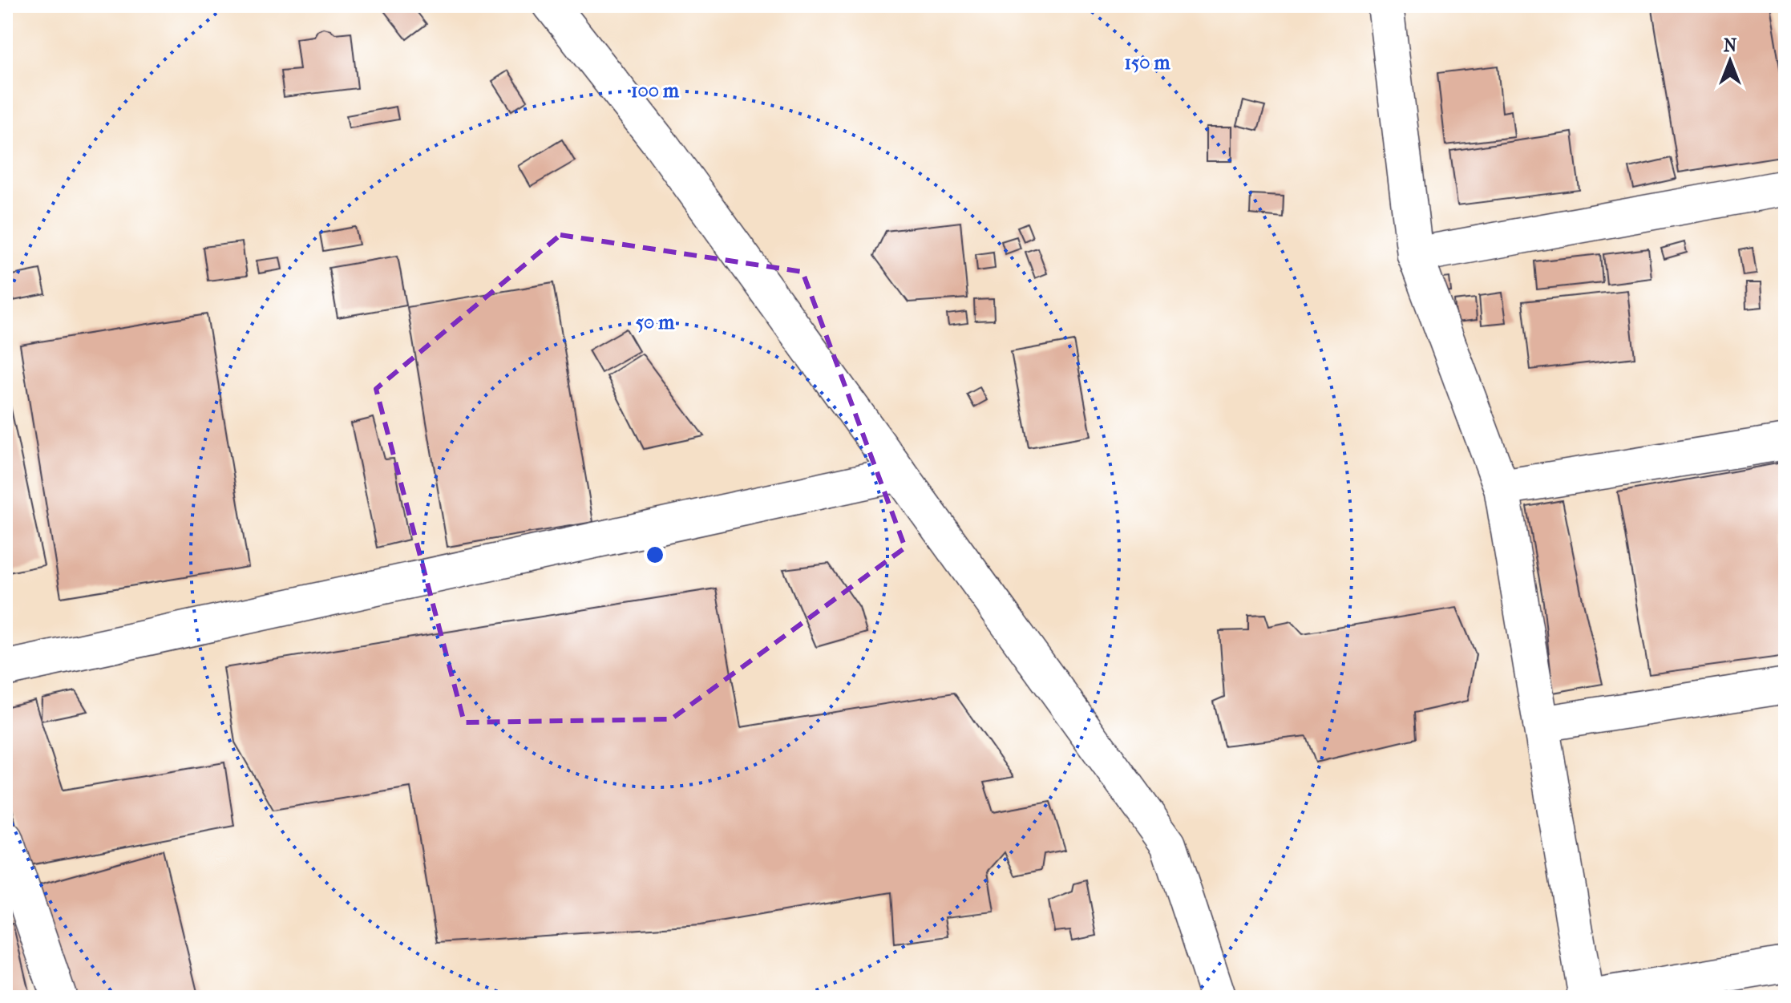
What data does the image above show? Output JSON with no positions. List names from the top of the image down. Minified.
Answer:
{"north":"top","rings":["150 m","100 m","50 m"]}
